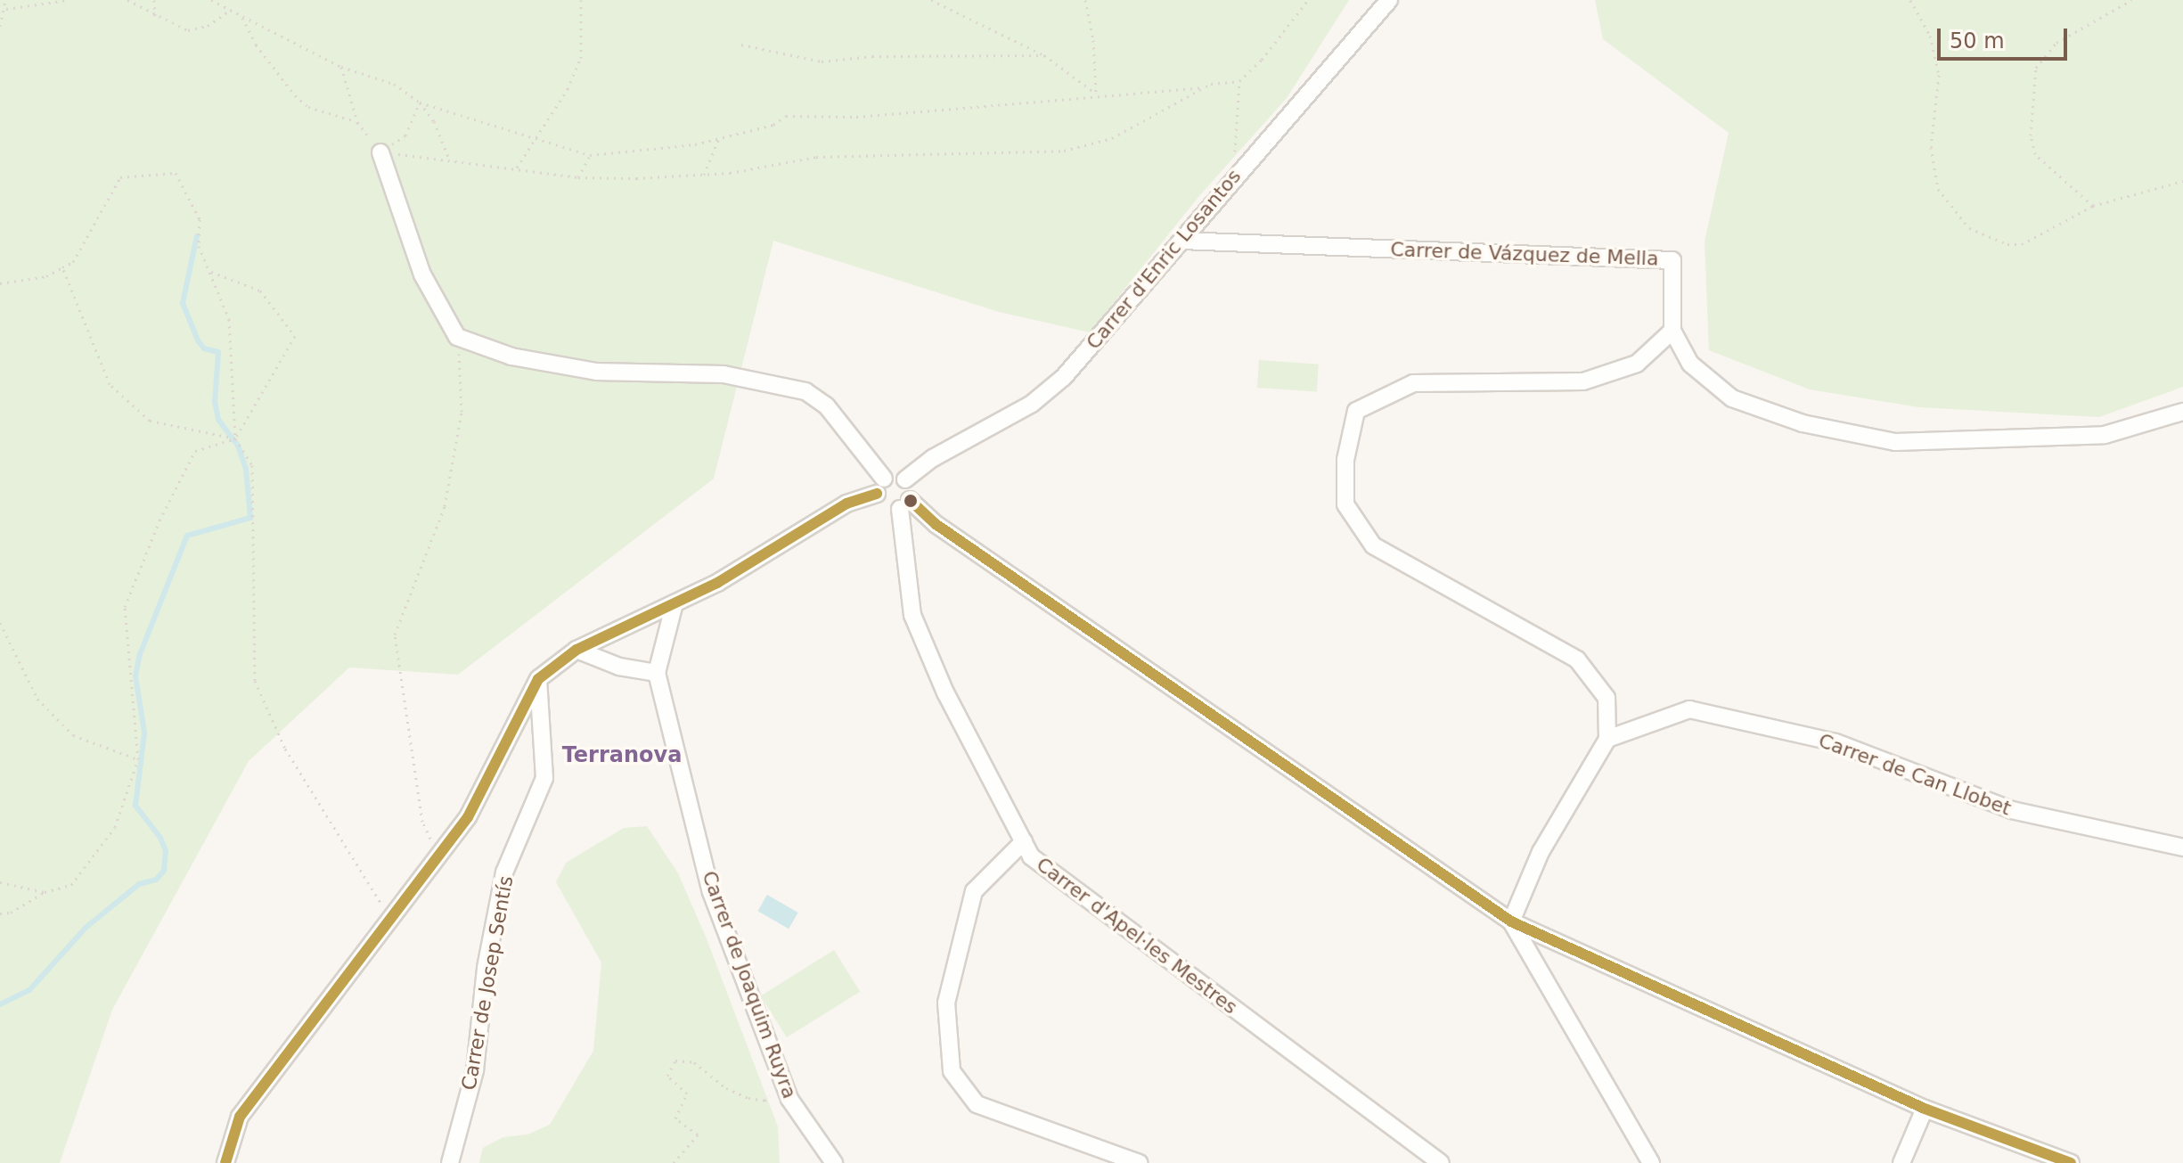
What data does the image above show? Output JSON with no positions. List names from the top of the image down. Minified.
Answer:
{"streets":{"street":["Carrer de Vázquez de Mella","Carrer d'Enric Losantos","Carrer de Can Llobet","Carrer d'Apel·les Mestres","Carrer de Josep Sentís","Carrer de Joaquim Ruyra"]},"crossings":[["Carrer de Vázquez de Mella","Carrer d'Enric Losantos"],["Carrer d'Enric Losantos","Carrer d'Apel·les Mestres"]],"districts":["Terranova"],"scale_bar":"50 m"}
